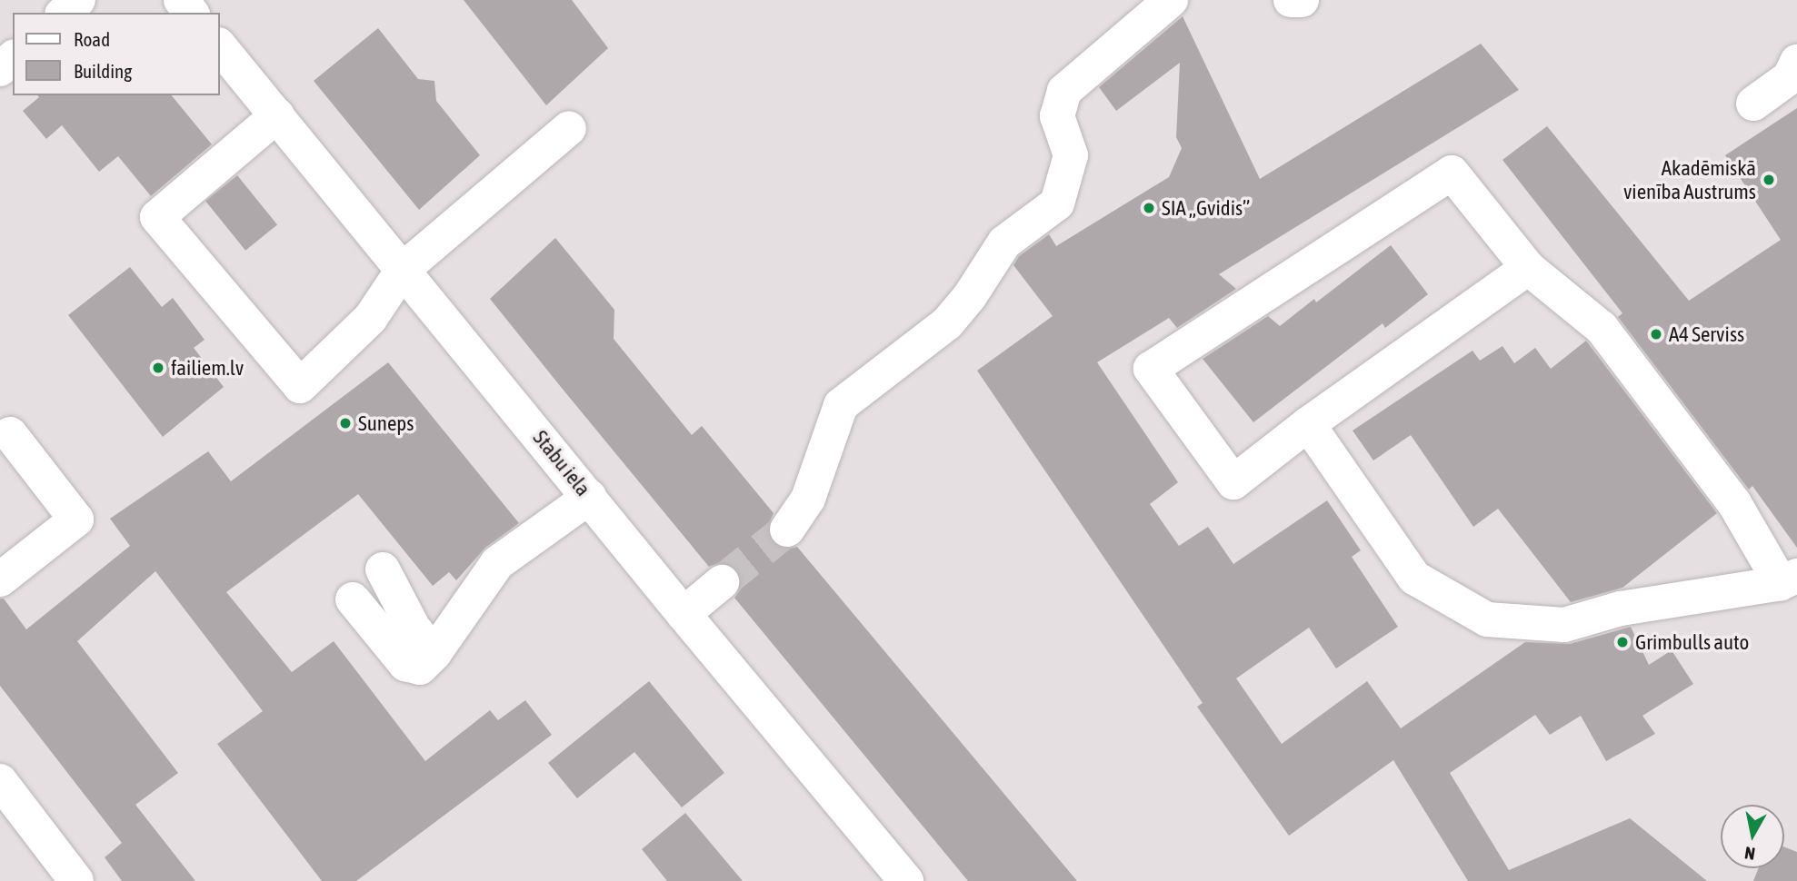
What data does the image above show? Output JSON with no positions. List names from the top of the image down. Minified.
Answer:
{"streets":{"street":["Stabu iela"]},"places":["Akadēmiskā vienība Austrums","SIA „Gvidis”","A4 Serviss","failiem.lv","Suneps","Grimbulls auto"],"legend":["Road","Building"],"north":"bottom"}
